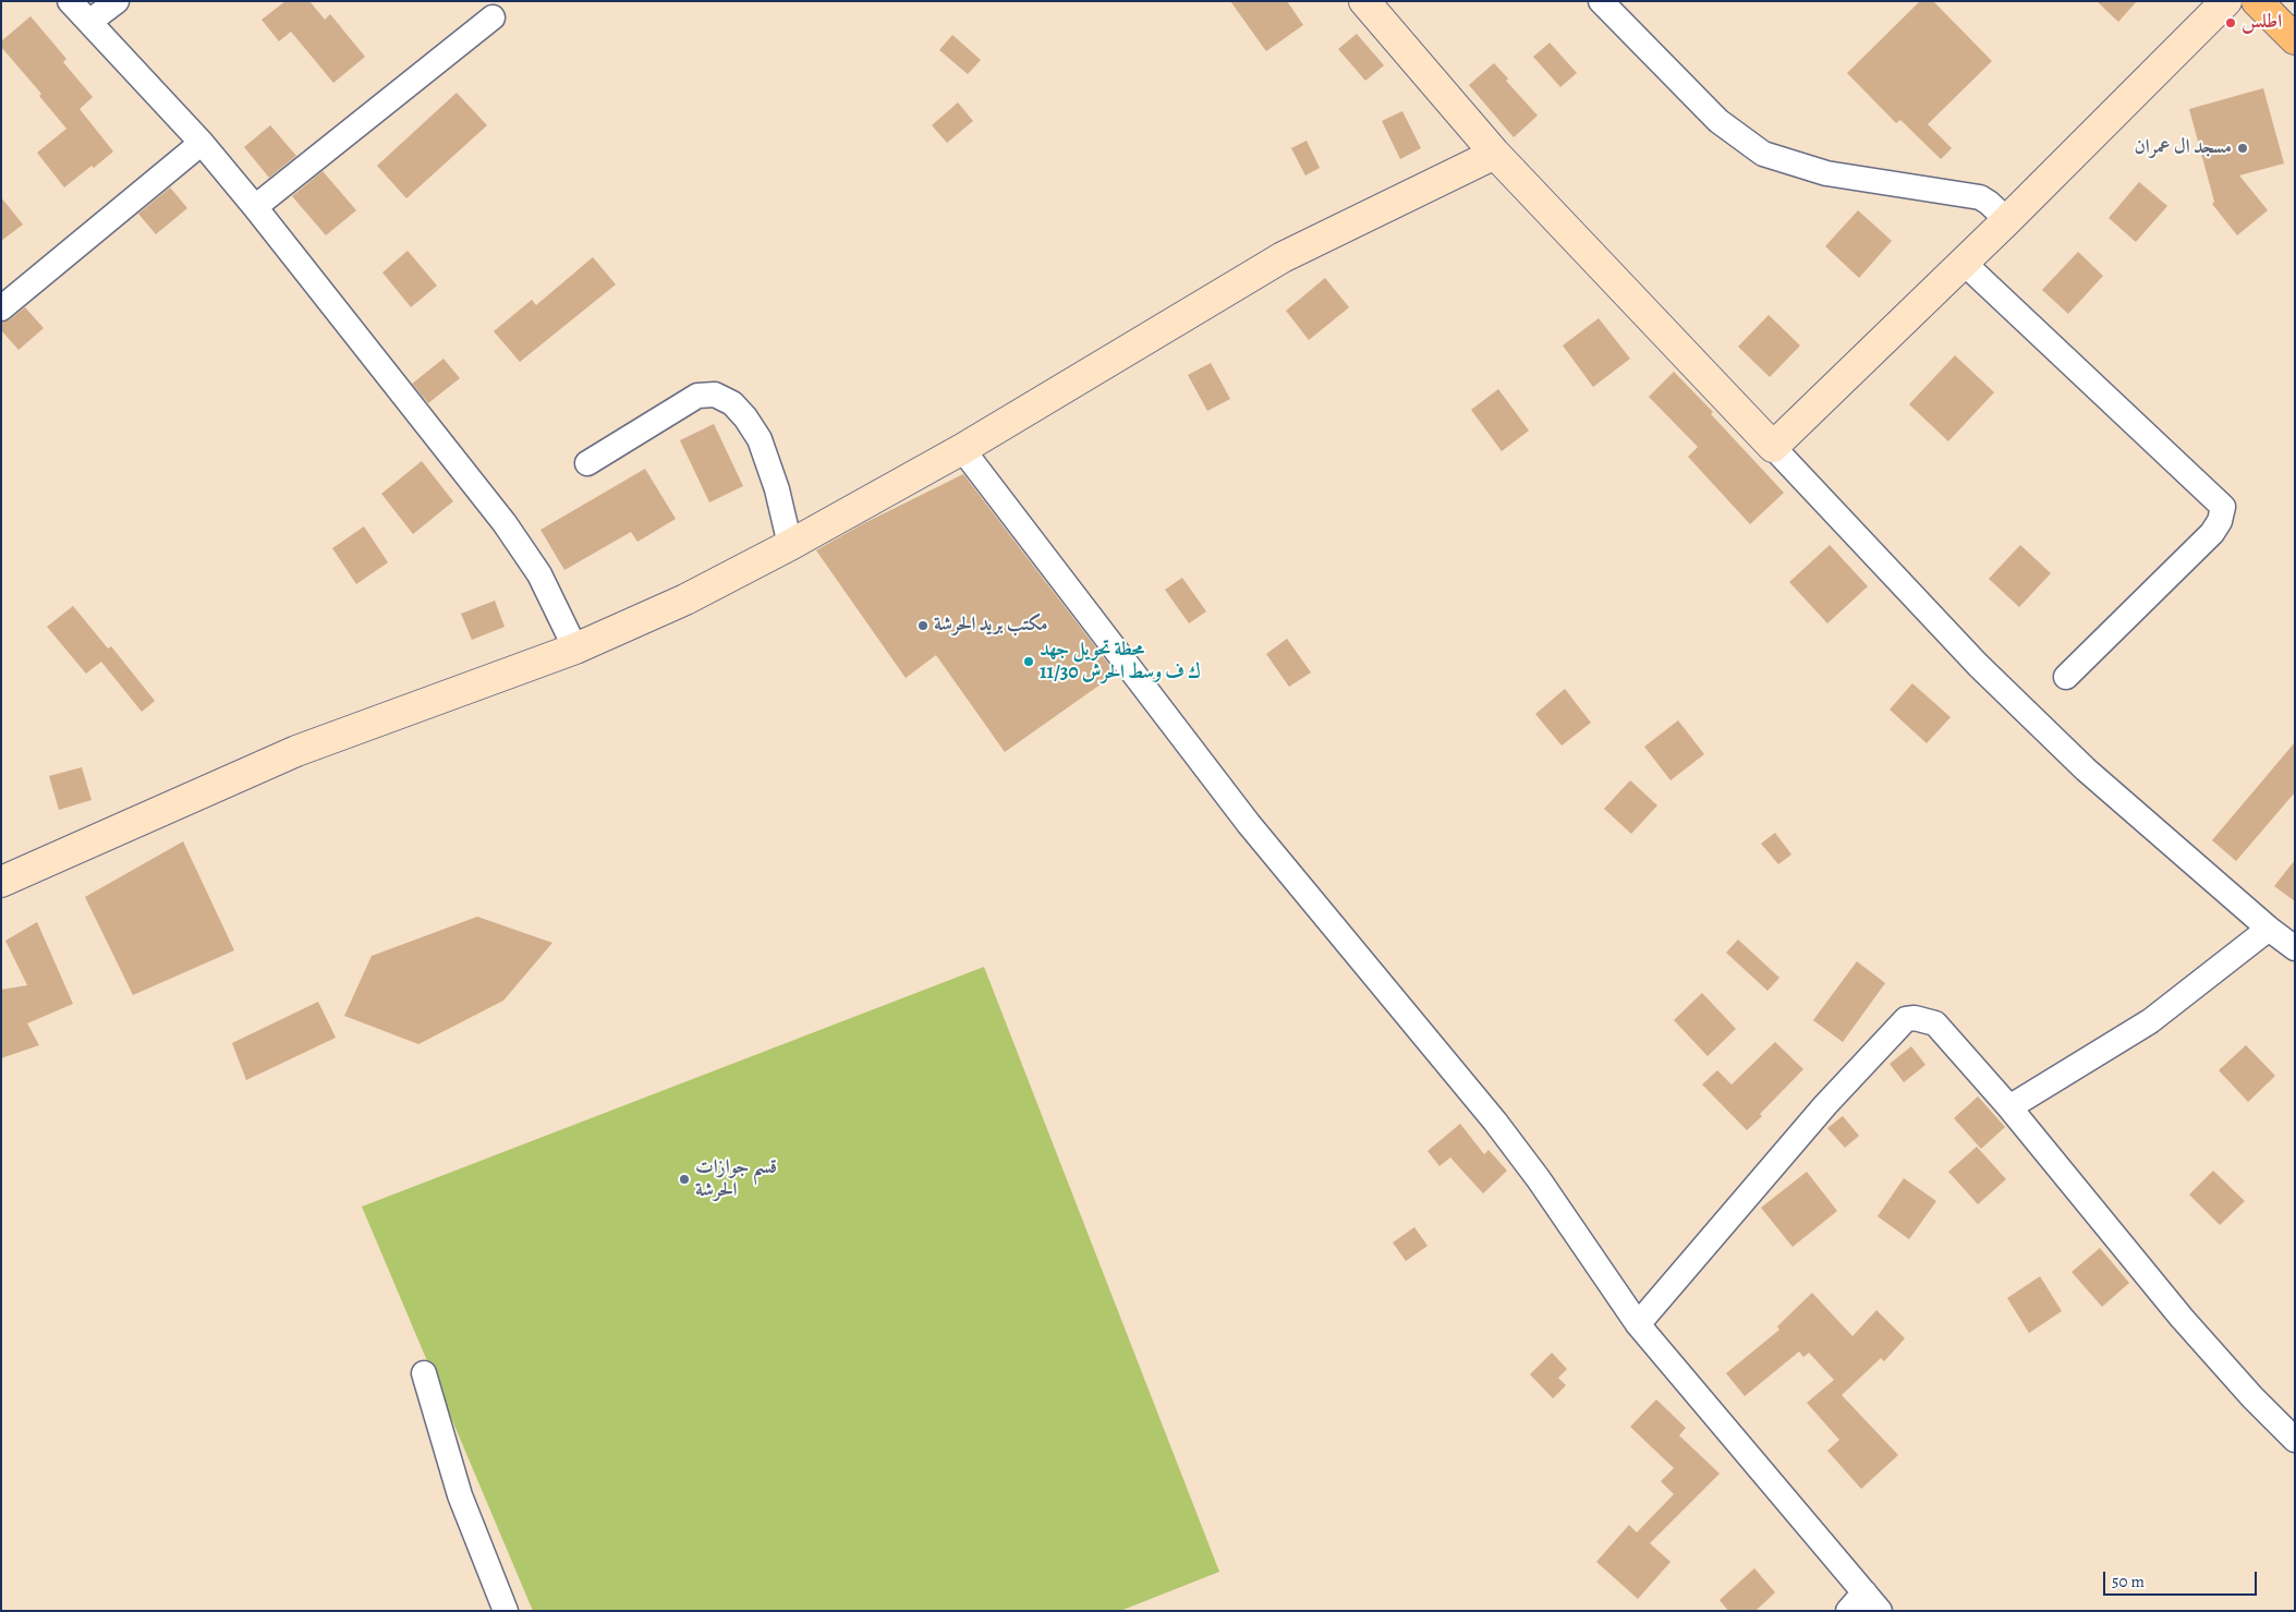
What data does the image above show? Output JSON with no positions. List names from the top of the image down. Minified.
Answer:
{"places":["اطلس","مسجد ال عمران","مكتب بريد الحرشة","محطة تحويل جهد 11/30 ك ف وسط الحرش","قسم جوازات الحرشة"],"scale_bar":"50 m"}
